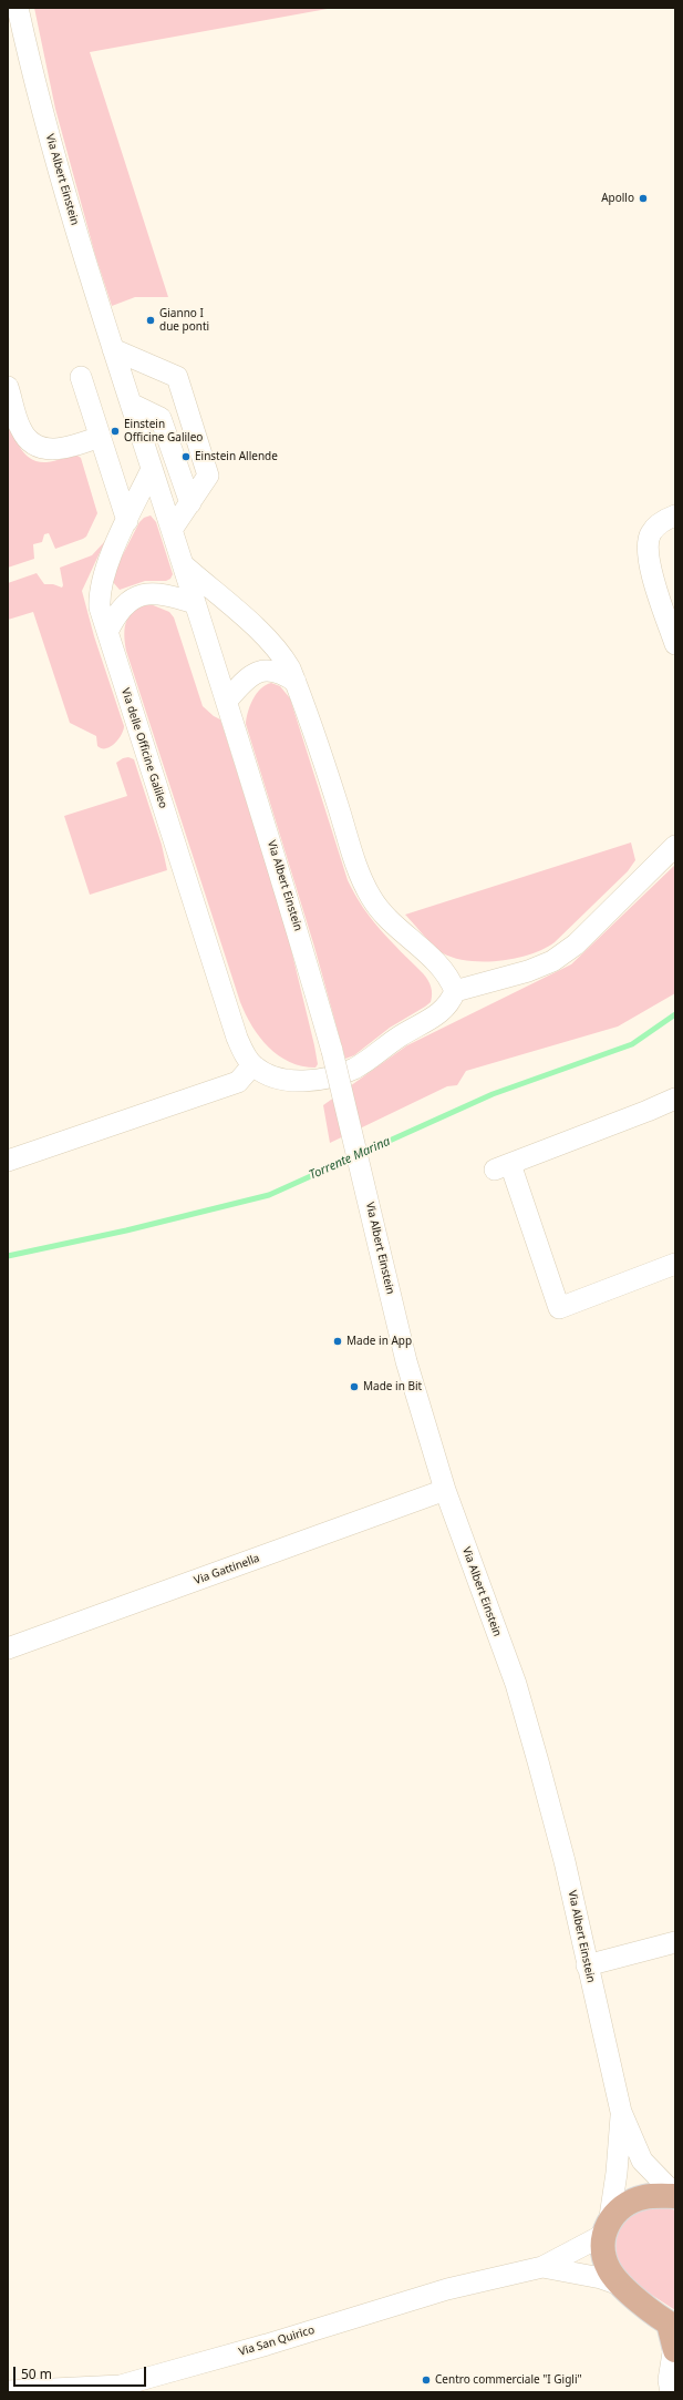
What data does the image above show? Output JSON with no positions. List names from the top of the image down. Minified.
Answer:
{"streets":{"main road":["Via San Quirico"],"street":["Via Albert Einstein","Via delle Officine Galileo","Via Gattinella"]},"crossings":[["Via Albert Einstein","Via delle Officine Galileo"],["Via Albert Einstein","Via Gattinella"],["Via Albert Einstein","Via San Quirico"]],"water":["Torrente Marina"],"places":["Apollo","Gianno I due ponti","Einstein Officine Galileo","Einstein Allende","Made in App","Made in Bit","Centro commerciale \"I Gigli\""],"scale_bar":"50 m"}
